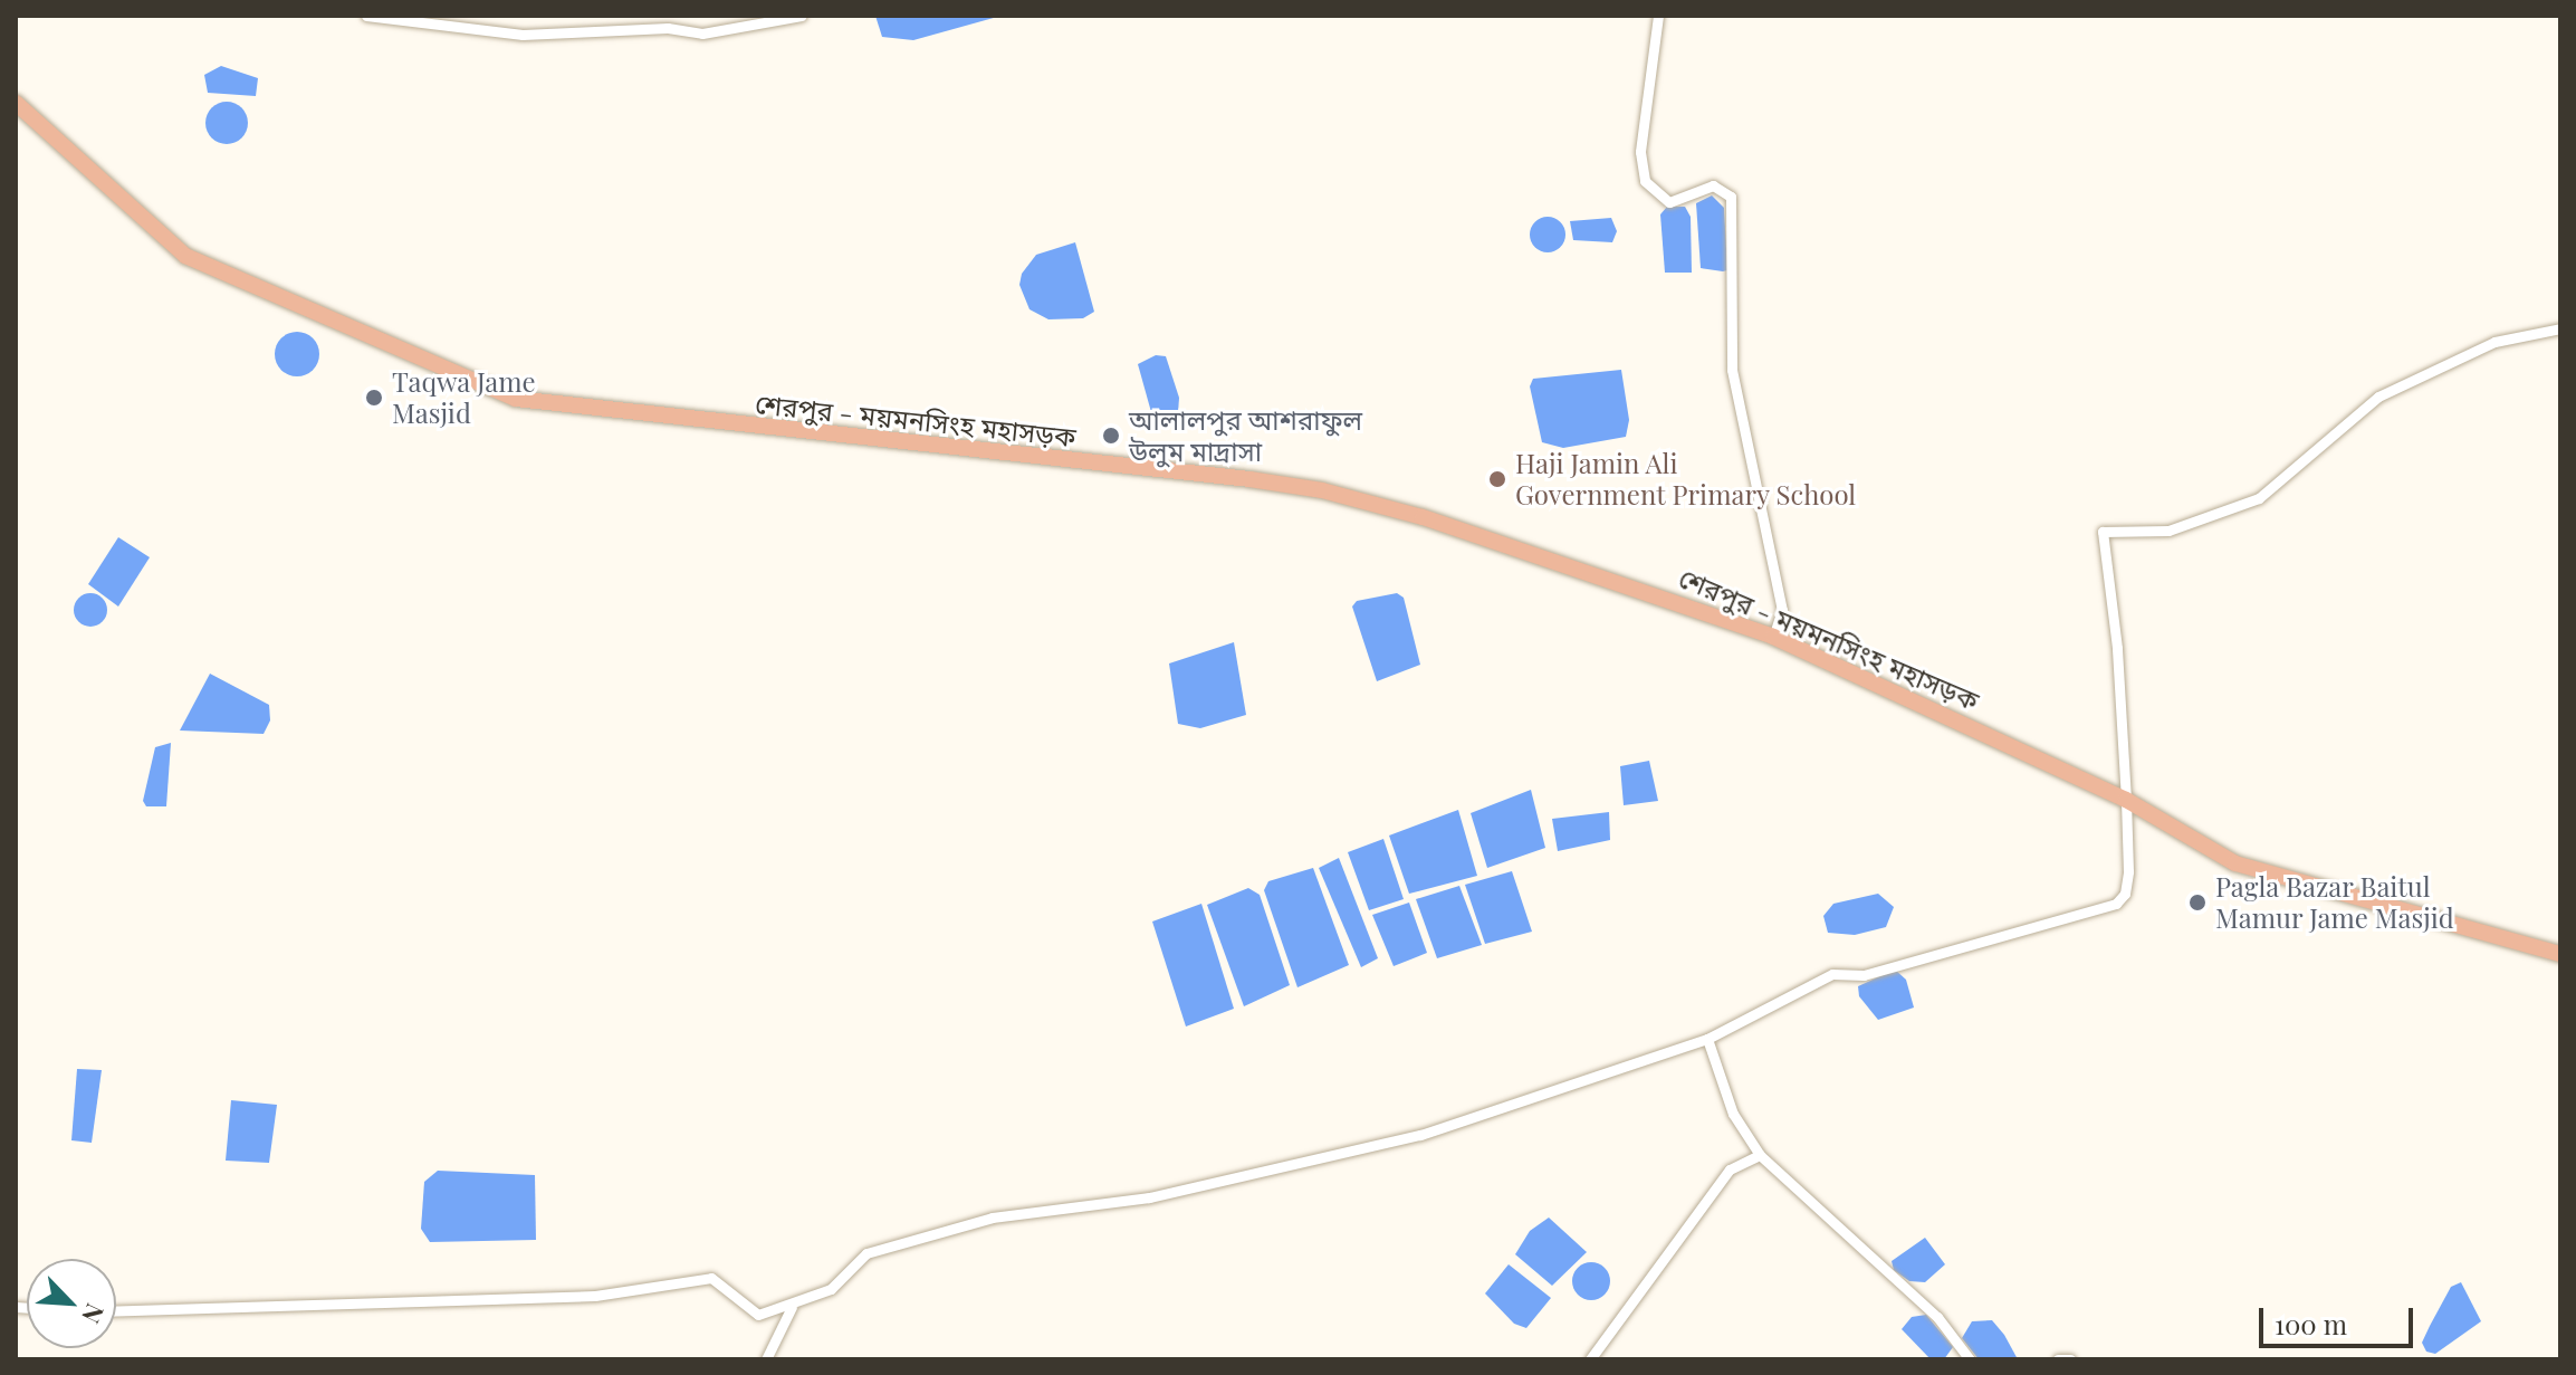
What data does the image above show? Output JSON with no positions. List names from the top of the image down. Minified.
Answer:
{"streets":{"main road":["শেরপুর - ময়মনসিংহ মহাসড়ক"]},"places":["Taqwa Jame Masjid","আলালপুর আশরাফুল উলুম মাদ্রাসা","Haji Jamin Ali Government Primary School","Pagla Bazar Baitul Mamur Jame Masjid"],"scale_bar":"100 m","north":"bottom right"}
